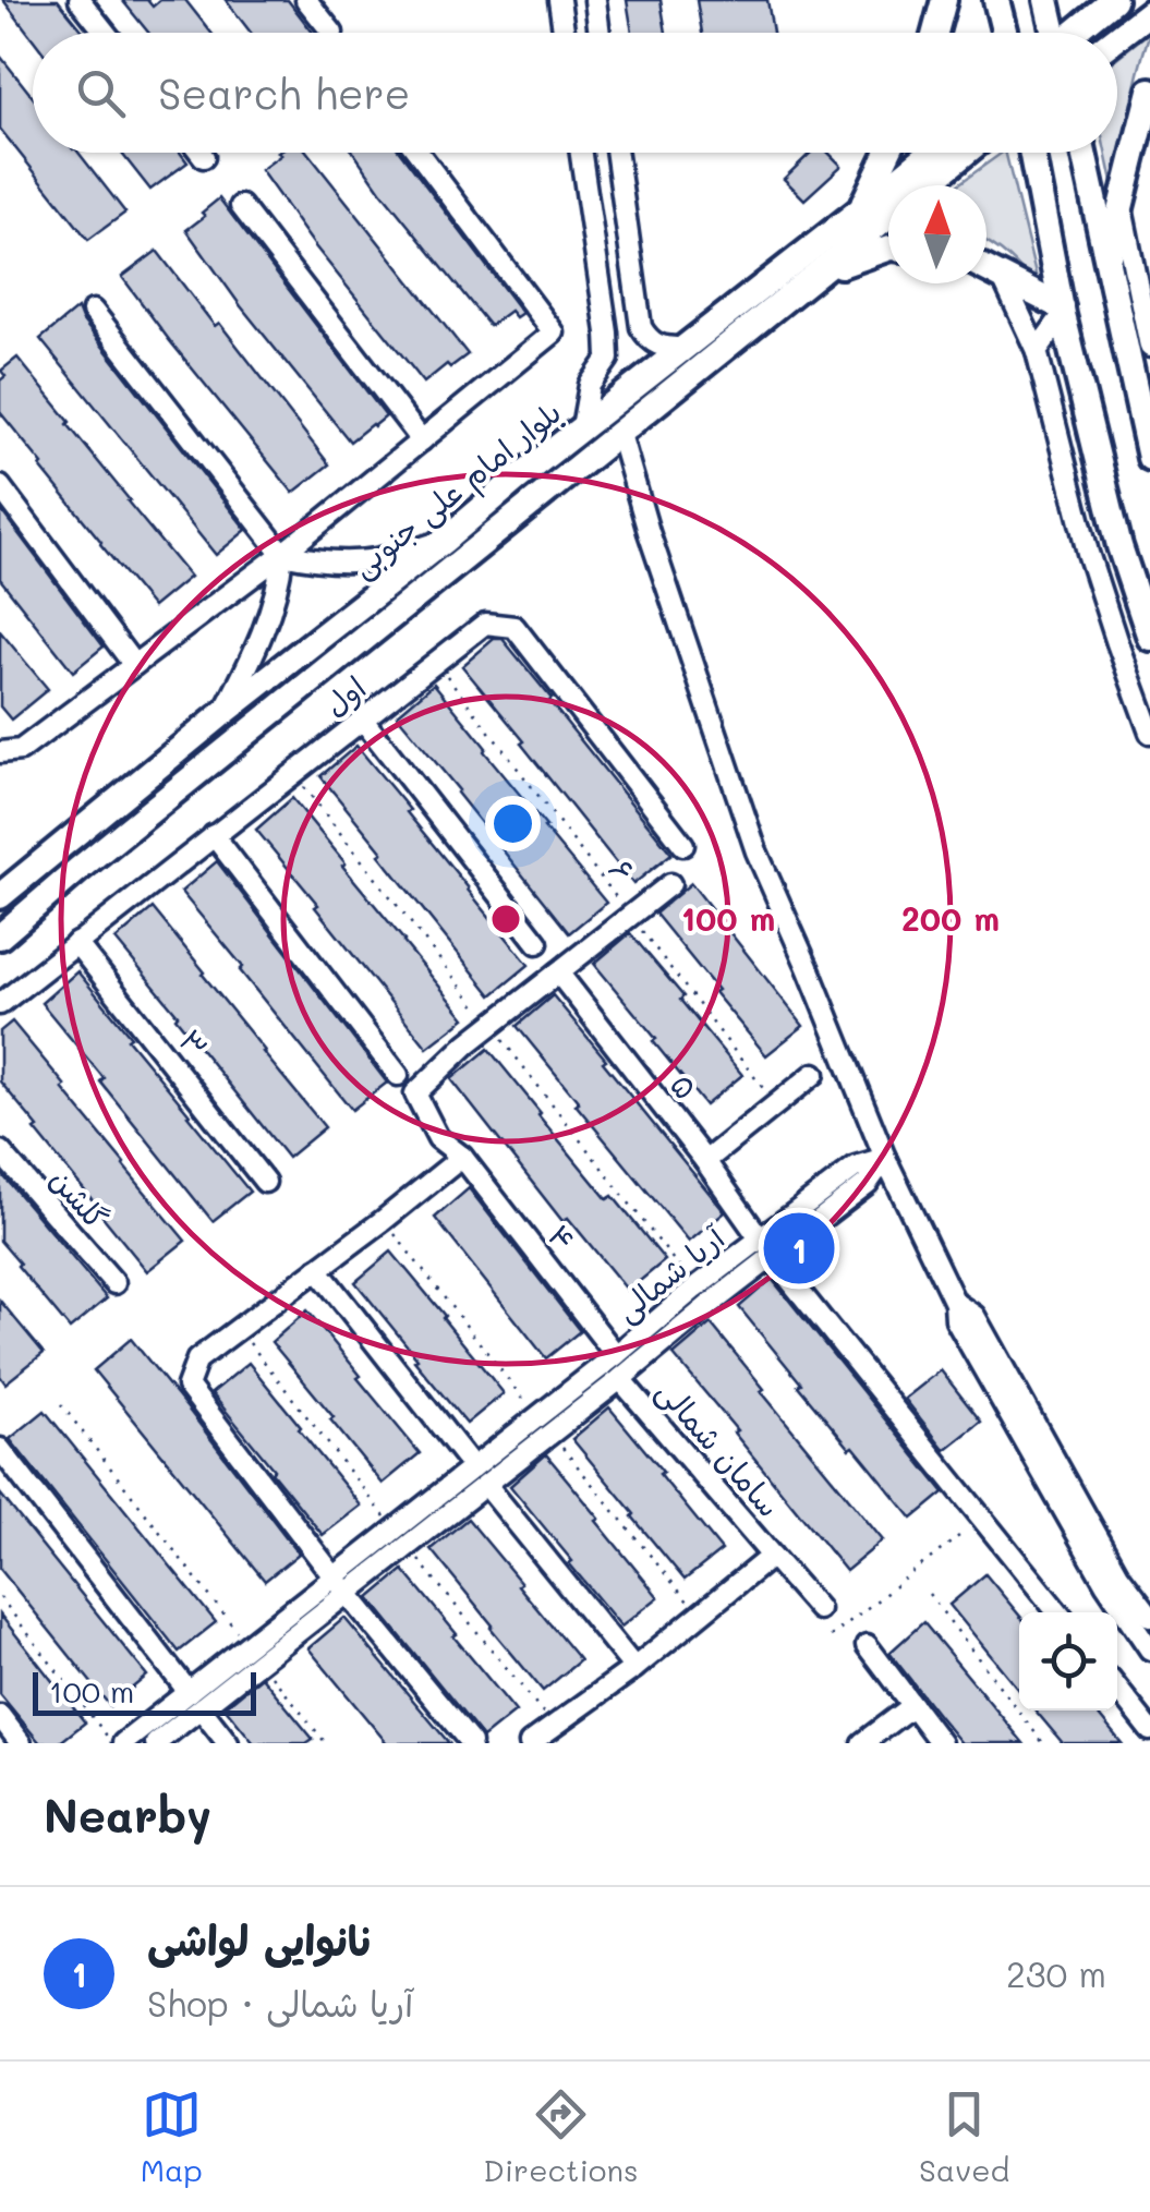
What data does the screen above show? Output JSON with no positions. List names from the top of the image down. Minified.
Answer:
{"streets":{"main road":["بلوار امام علی جنوبی"],"street":["اول","۳","۵","گلشن","۴","آریا شمالی","سامان شمالی"],"path":["۶"]},"crossings":[["اول","۶"],["اول","۳"],["۵","۴"],["۵","آریا شمالی"],["۴","آریا شمالی"],["آریا شمالی","سامان شمالی"]],"scale_bar":"100 m","north":"top","page":{"search":"Search here","pins":"1","scale":"100 m","heading":"Nearby","list":[{"mark":"1","name":"نانوایی لواشی","note":"Shop · آریا شمالی","value":"230 m"}],"nav":["Map","Directions","Saved"]},"rings":["100 m","200 m"]}
